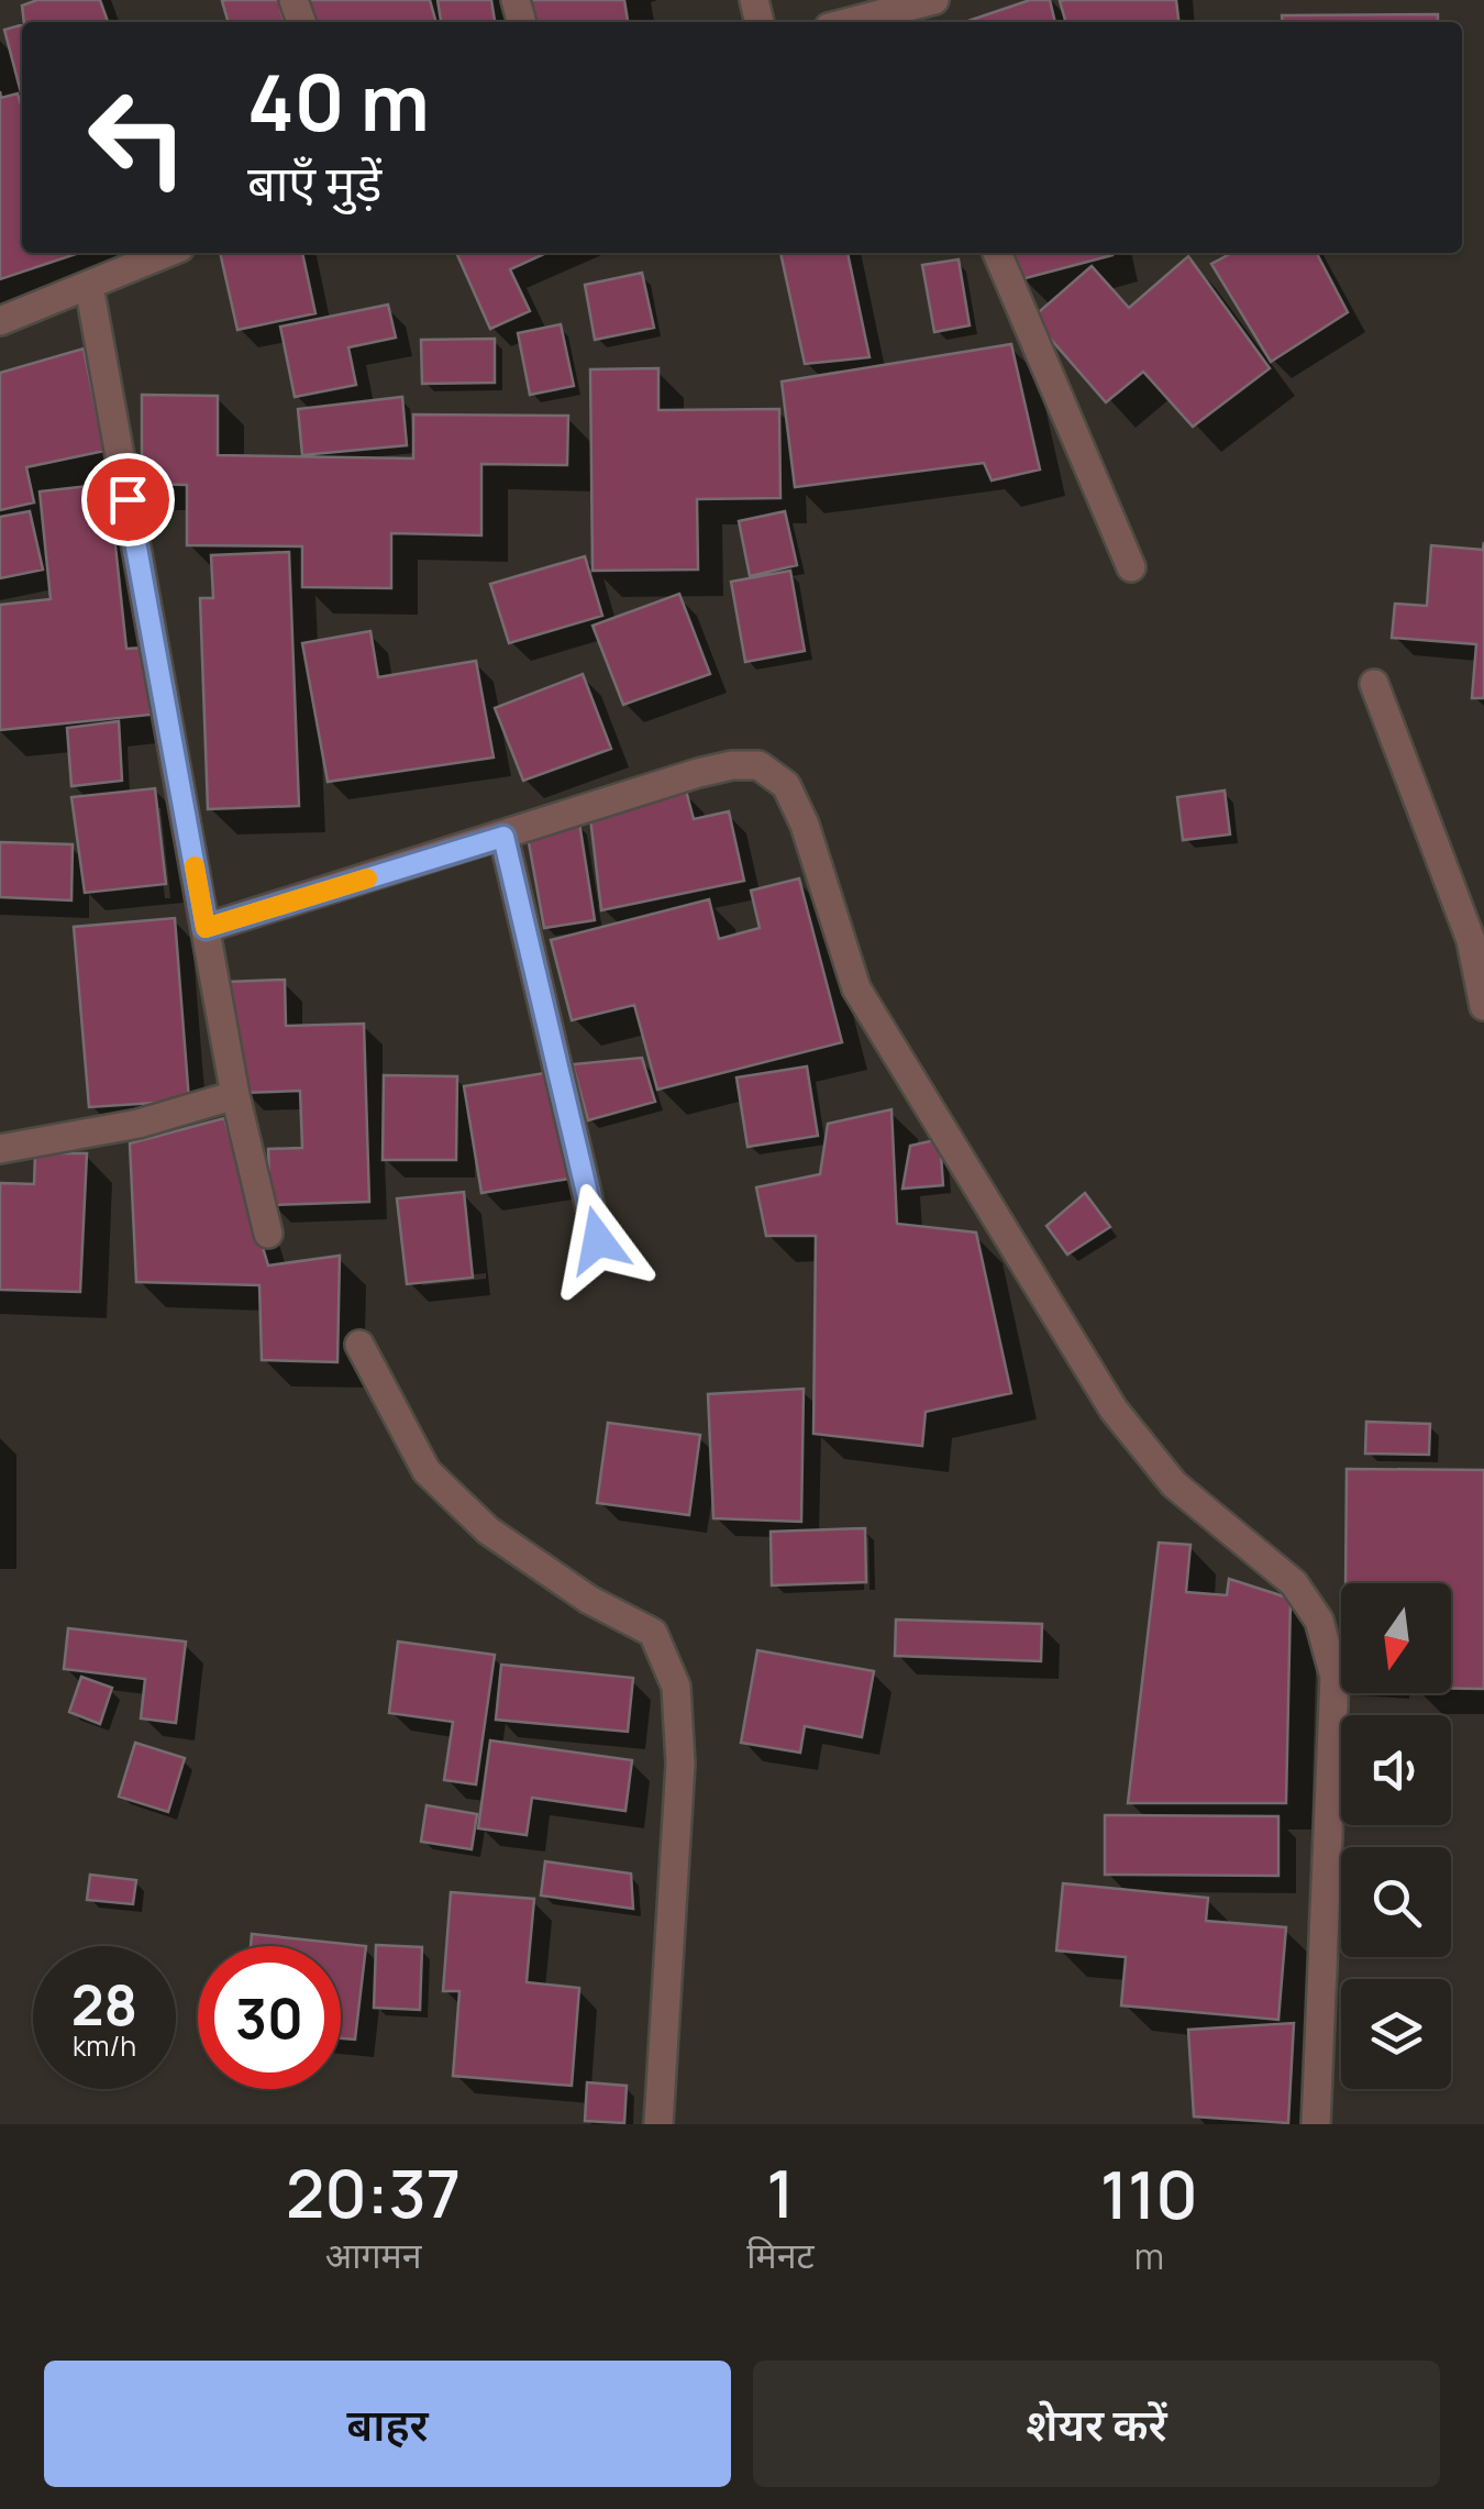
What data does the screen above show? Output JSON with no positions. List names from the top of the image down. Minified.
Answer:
{"north":"bottom","page":{"turn":["40 m","बाएँ मुड़ें"],"speed":"28 km/h","limit":"30","eta":["20:37","आगमन","1","मिनट","110","m"],"buttons":["बाहर","शेयर करें"]}}
